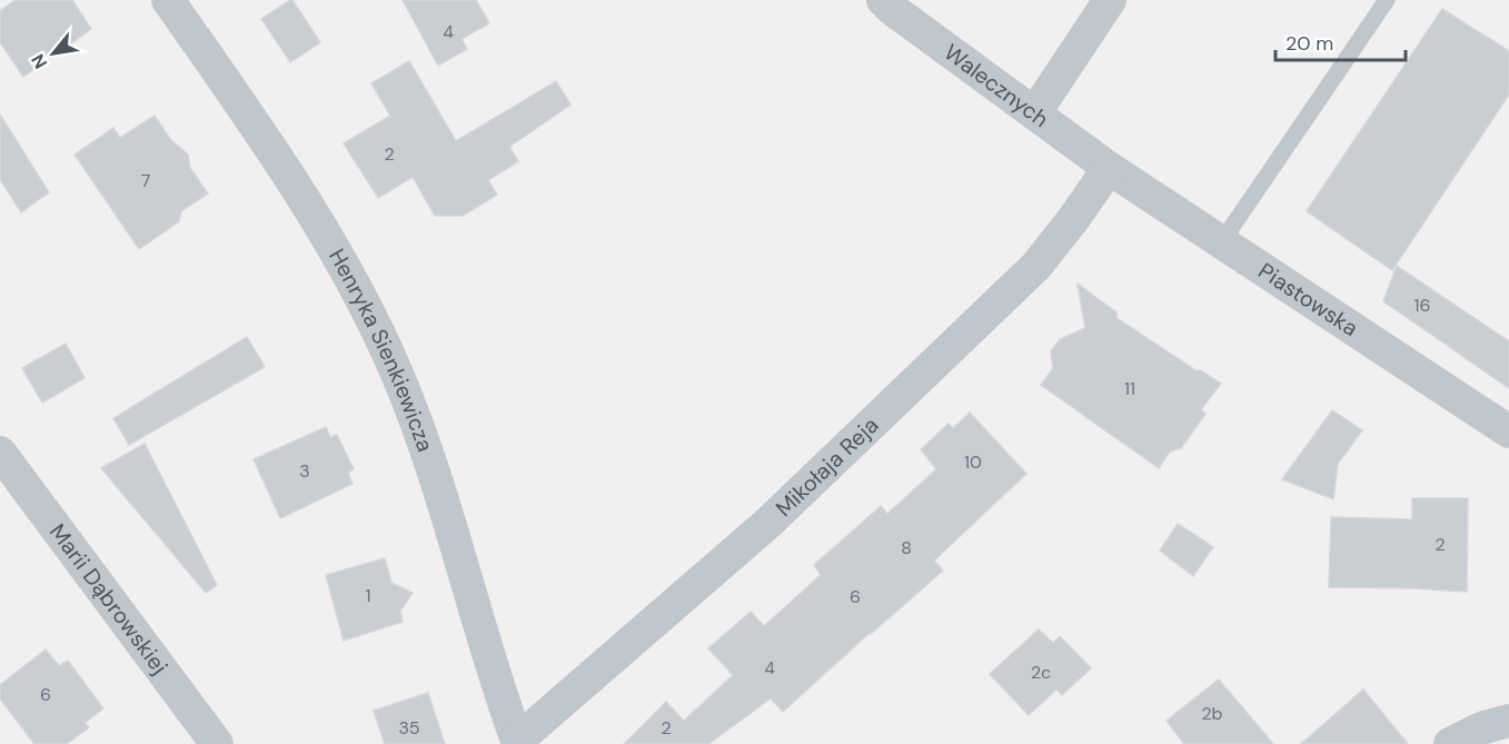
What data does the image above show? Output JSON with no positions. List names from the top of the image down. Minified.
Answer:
{"streets":{"street":["Walecznych","Piastowska","Henryka Sienkiewicza","Mikołaja Reja","Marii Dąbrowskiej"]},"crossings":[["Walecznych","Piastowska"],["Walecznych","Mikołaja Reja"],["Piastowska","Mikołaja Reja"],["Henryka Sienkiewicza","Mikołaja Reja"]],"house_numbers":["4","2","7","16","11","10","3","2","8","1","6","4","2c","6","2b","35","2"],"scale_bar":"20 m","north":"bottom left"}
